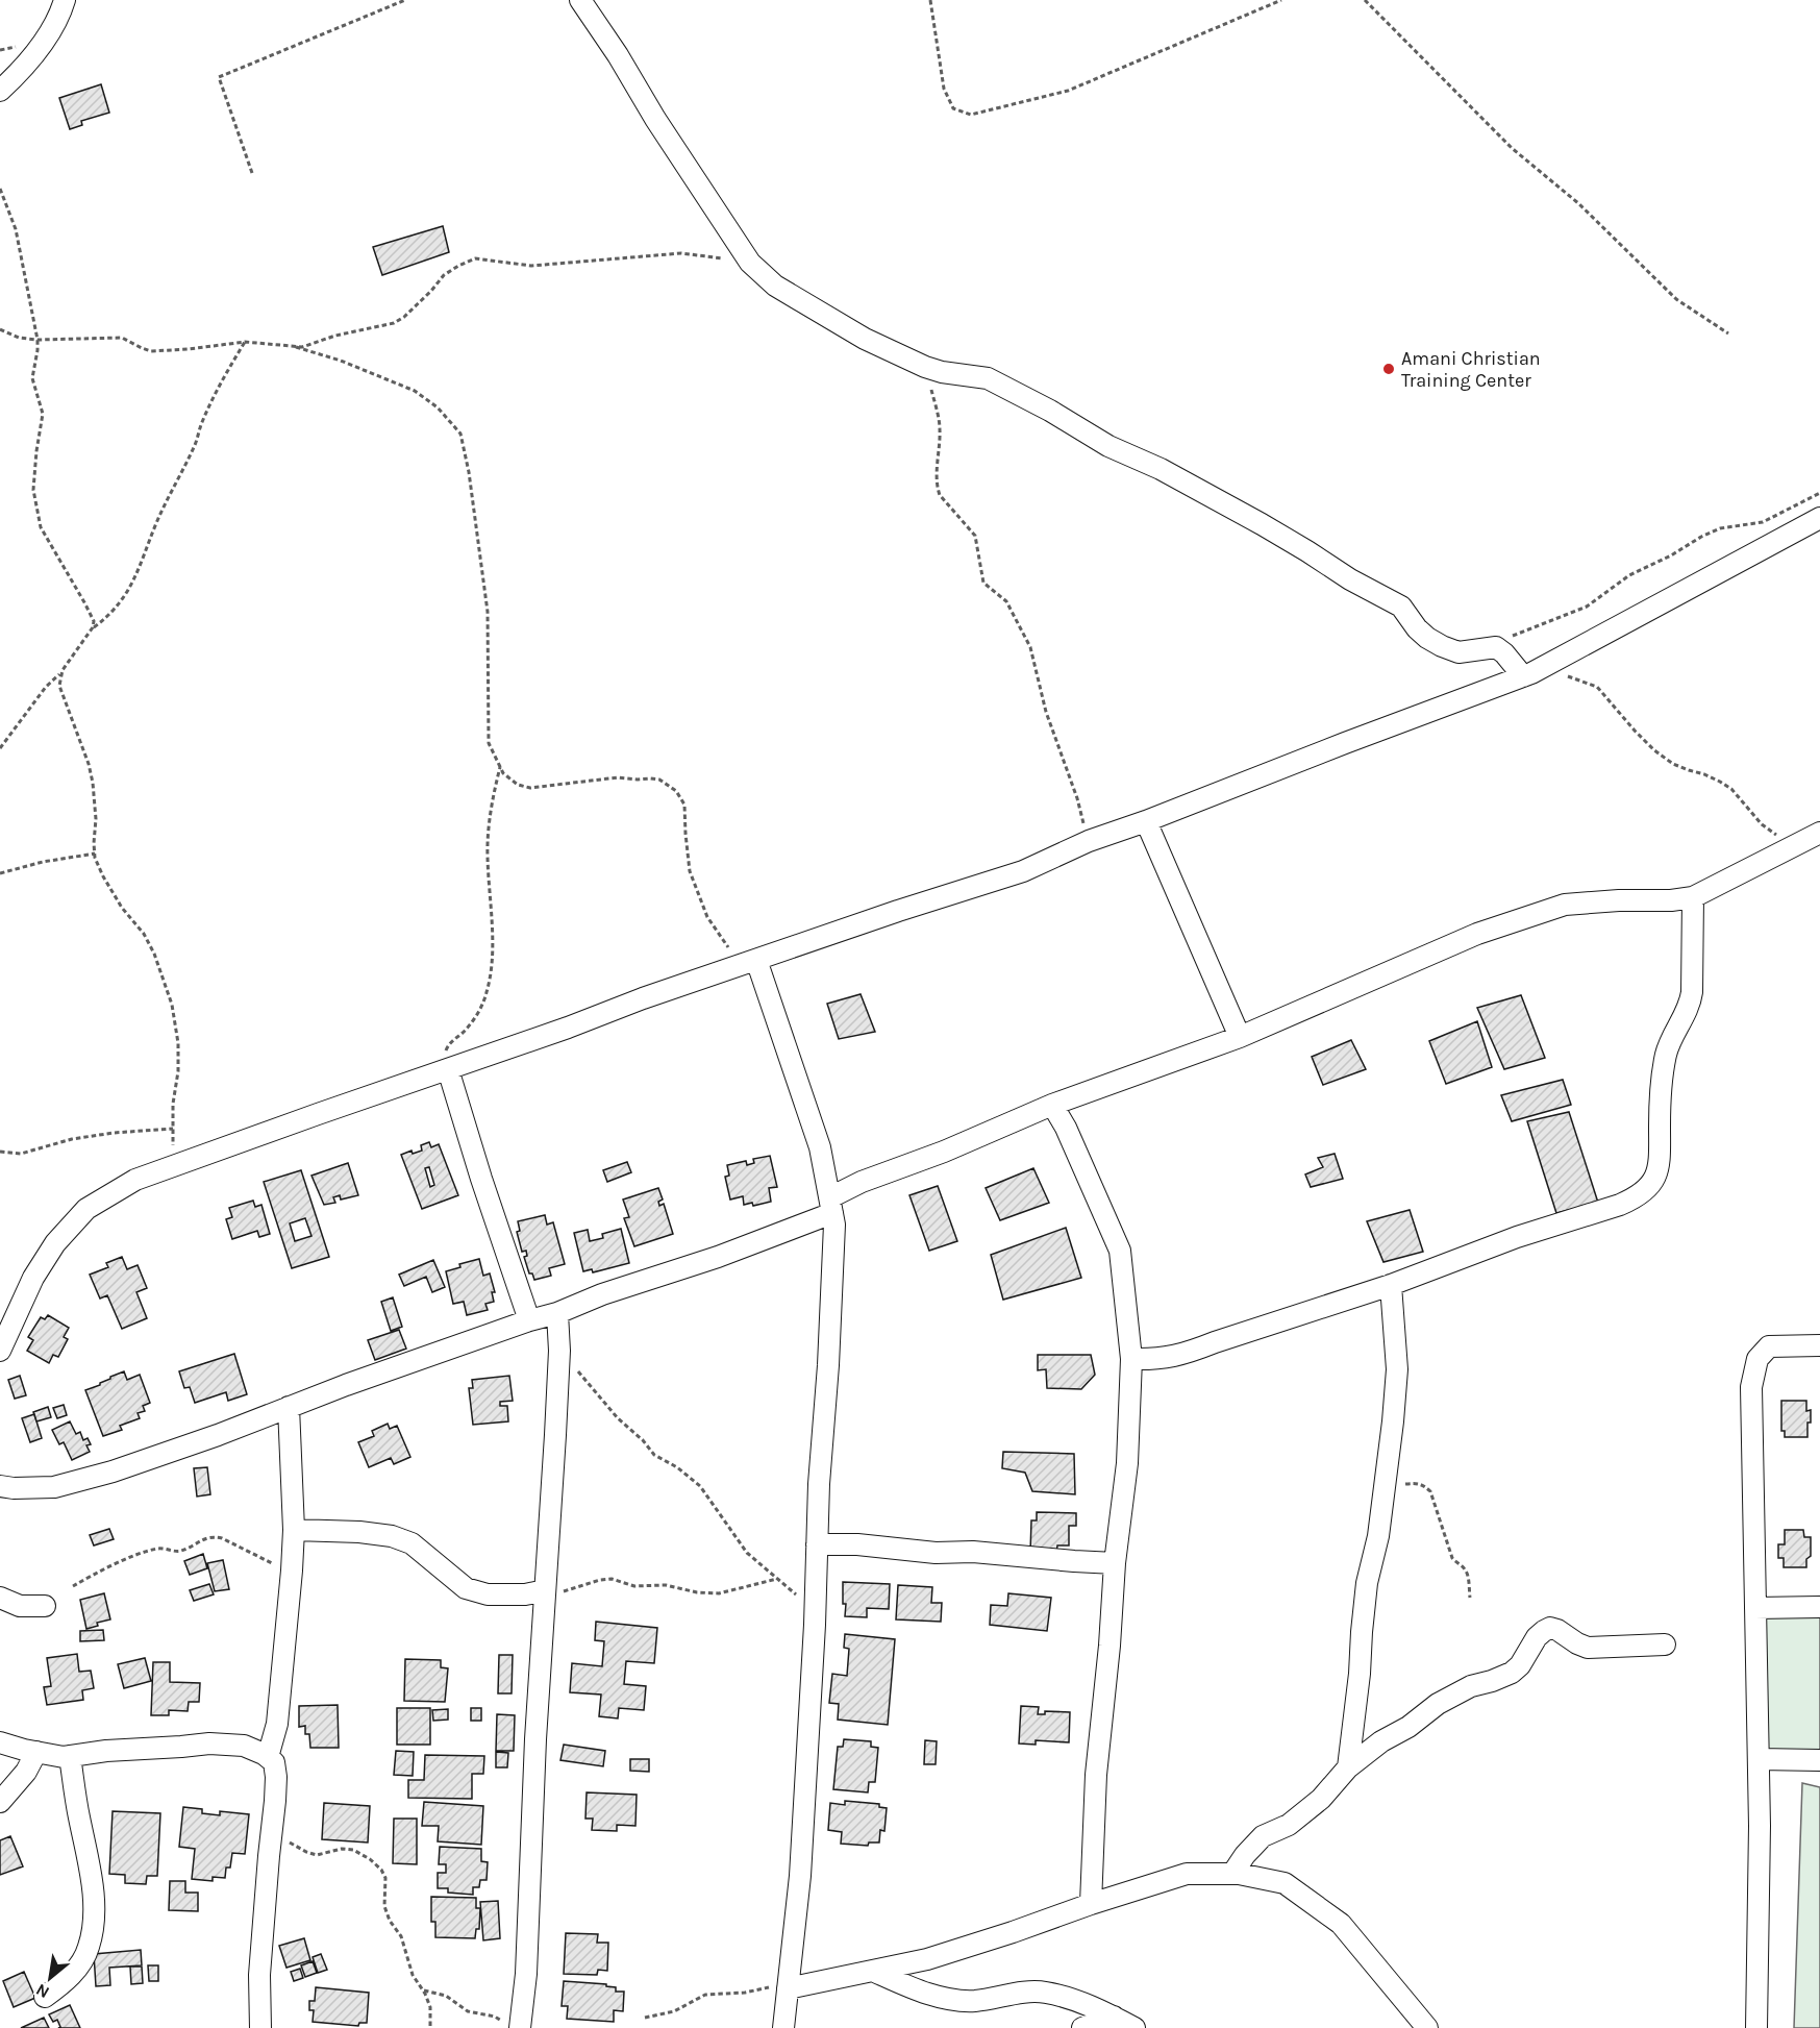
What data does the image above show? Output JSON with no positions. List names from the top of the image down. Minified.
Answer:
{"places":["Amani Christian Training Center"],"north":"bottom left"}
